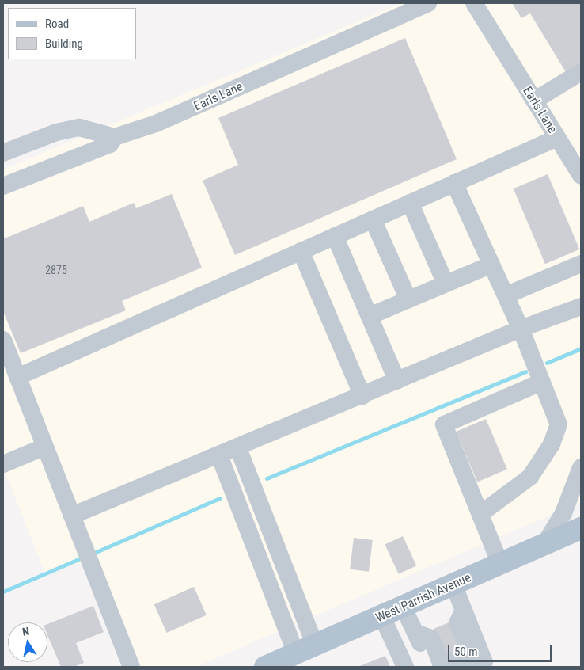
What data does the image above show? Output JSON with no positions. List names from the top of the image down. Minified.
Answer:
{"streets":{"main road":["West Parrish Avenue"],"street":["Earls Lane"]},"house_numbers":["2875"],"legend":["Road","Building"],"scale_bar":"50 m","north":"top"}
